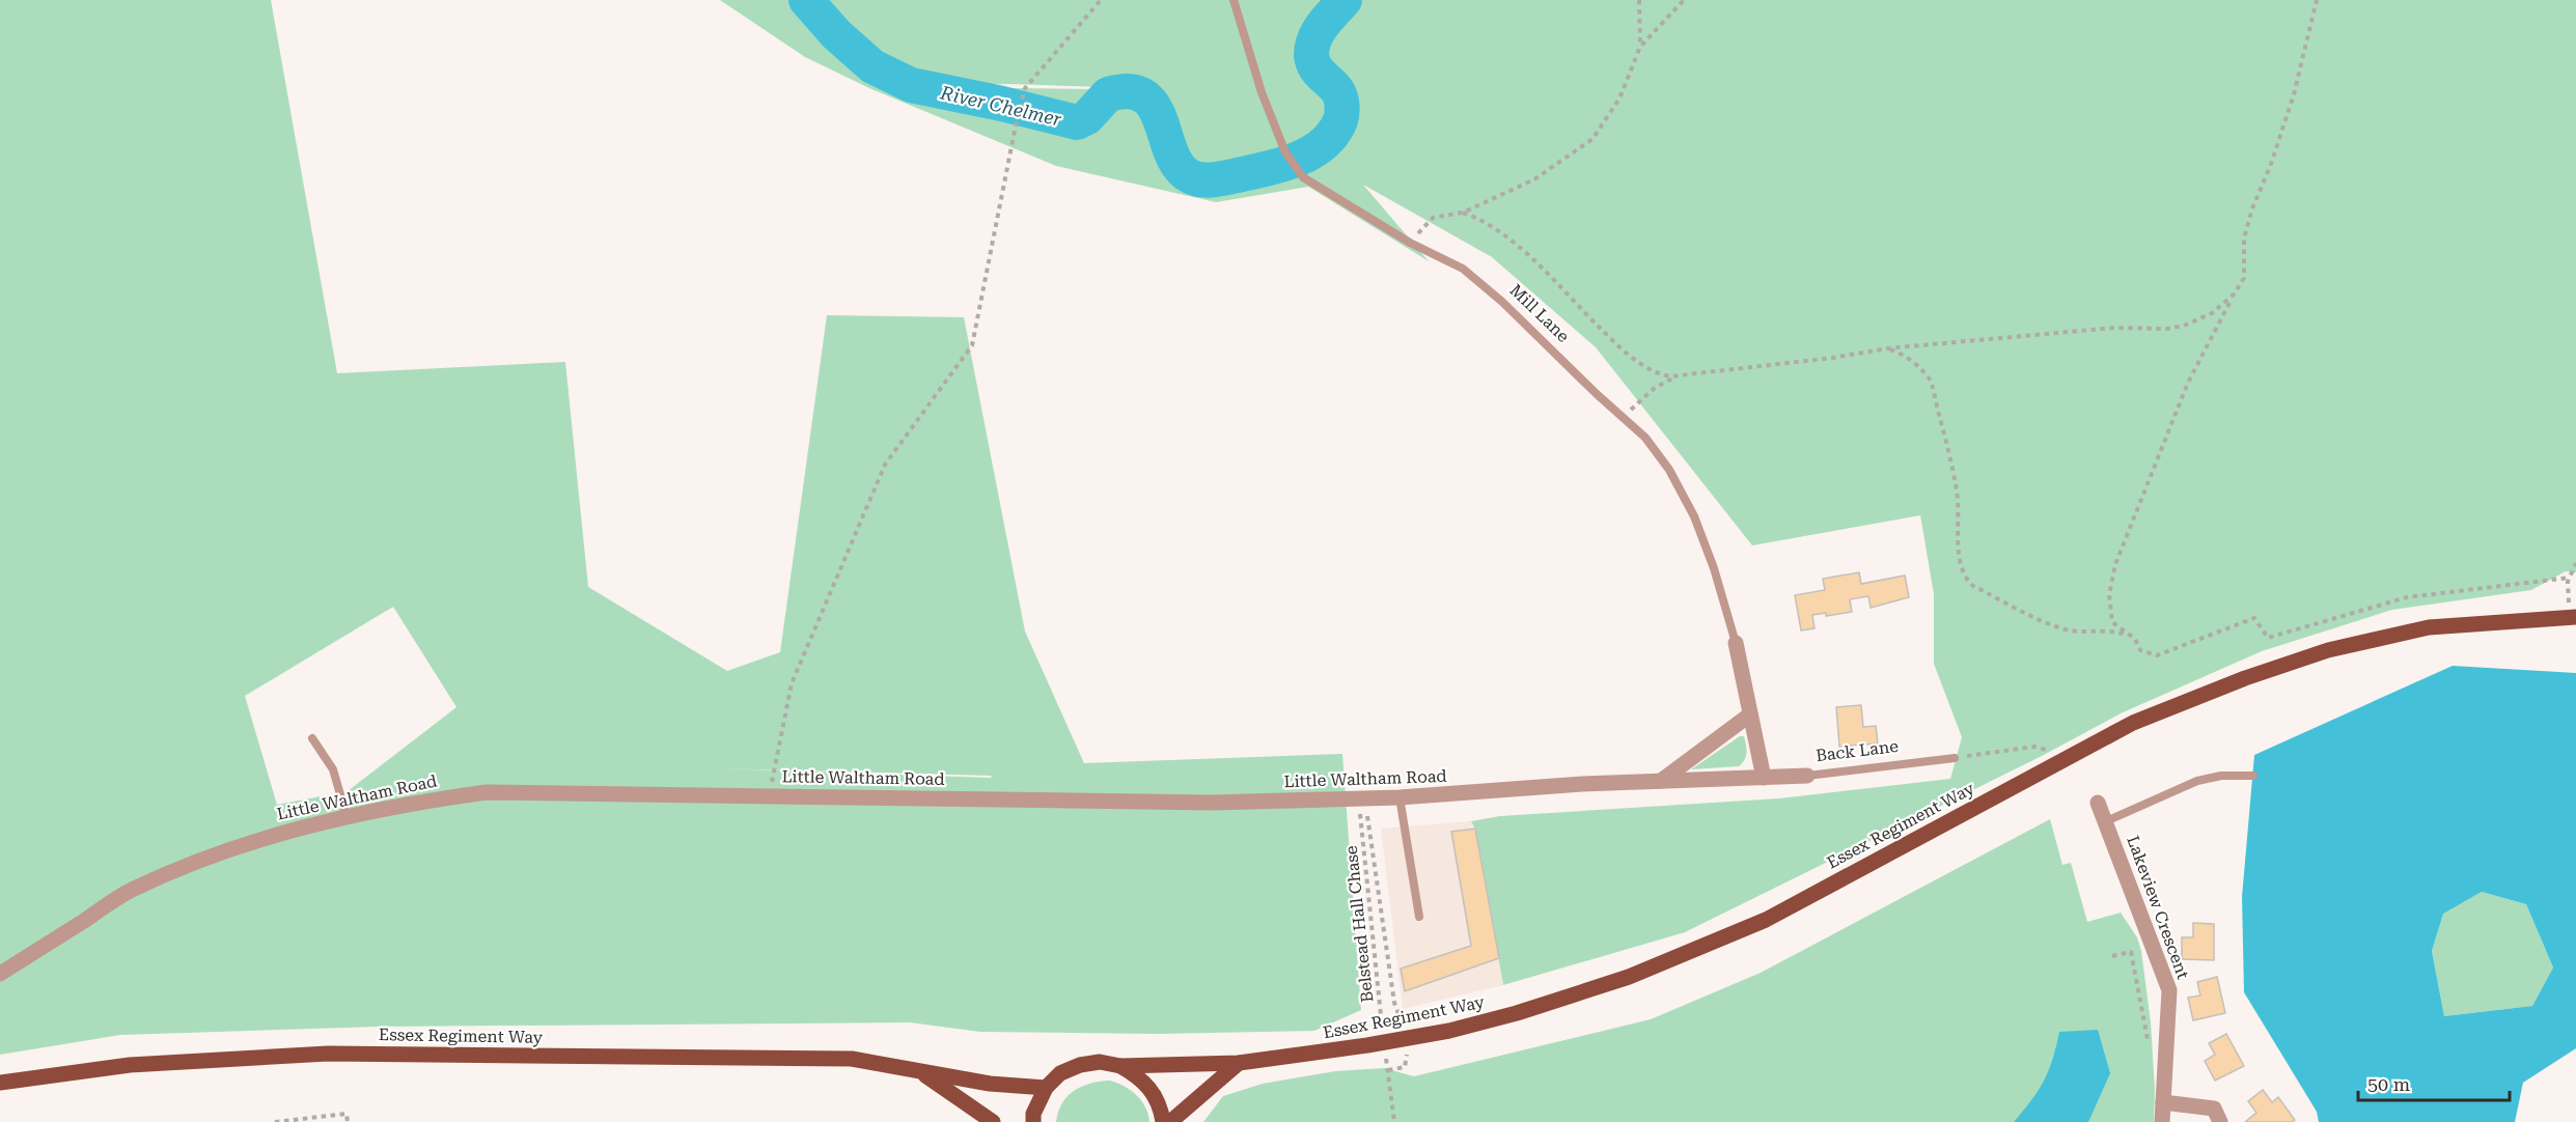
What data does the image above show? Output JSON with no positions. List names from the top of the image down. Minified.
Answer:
{"streets":{"main road":["Essex Regiment Way"],"street":["Mill Lane","Back Lane","Little Waltham Road","Lakeview Crescent"],"path":["Belstead Hall Chase"]},"crossings":[["Mill Lane","Back Lane"],["Mill Lane","Little Waltham Road"],["Back Lane","Little Waltham Road"],["Little Waltham Road","Belstead Hall Chase"],["Essex Regiment Way","Belstead Hall Chase"]],"water":["River Chelmer"],"scale_bar":"50 m"}
